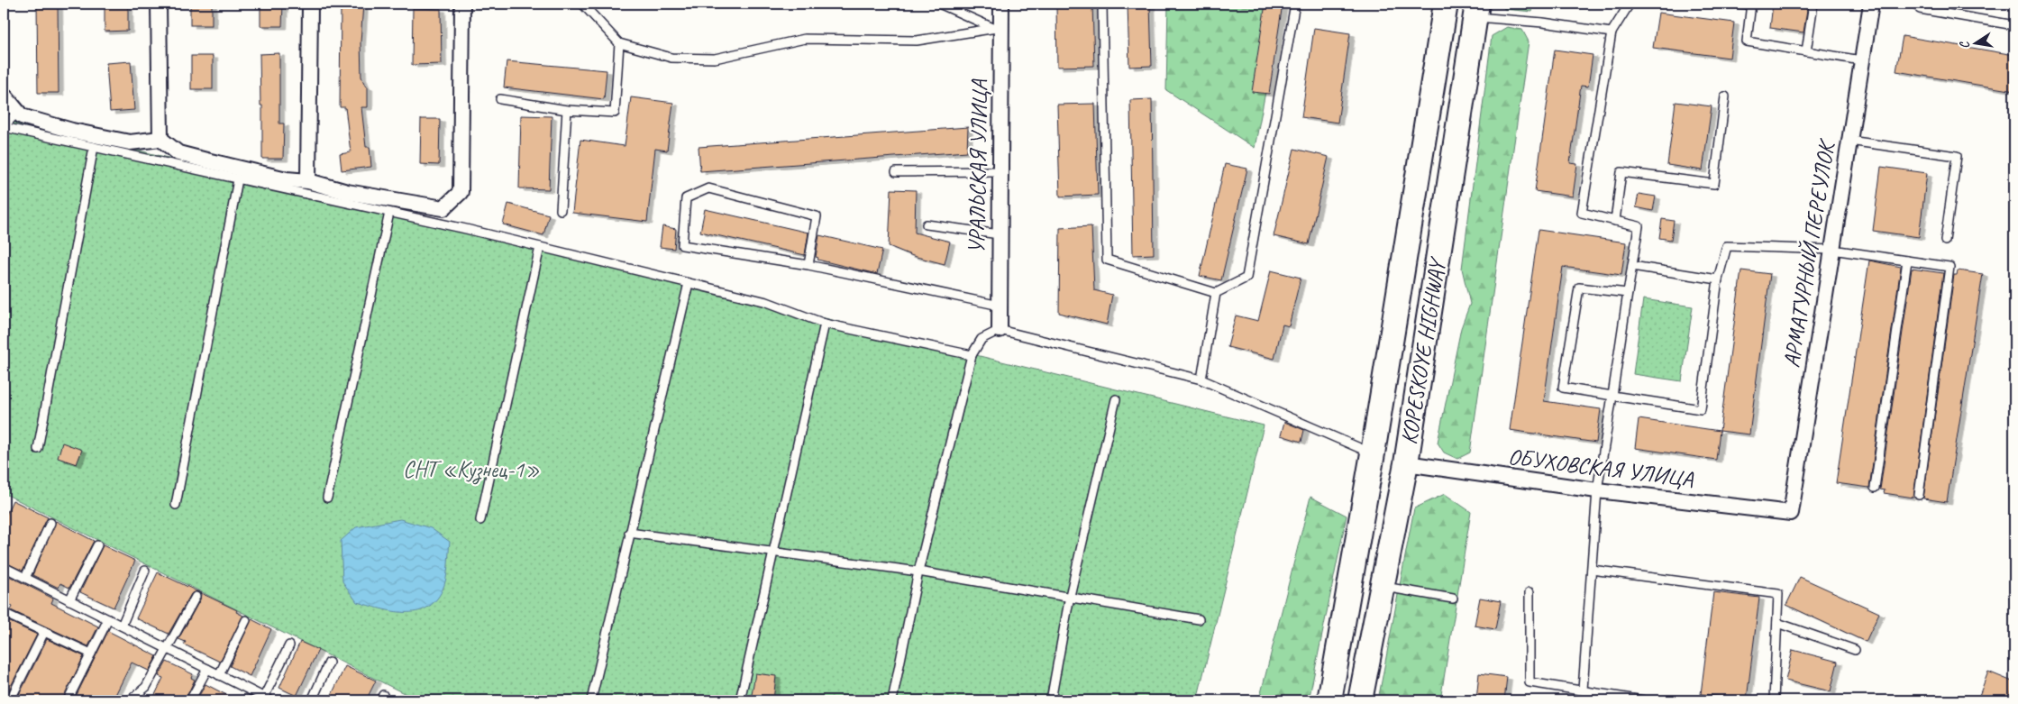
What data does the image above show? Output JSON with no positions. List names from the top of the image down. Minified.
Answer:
{"streets":{"main road":["KOPESKOYE HIGHWAY"],"street":["УРАЛЬСКАЯ УЛИЦА","АРМАТУРНЫЙ ПЕРЕУЛОК","ОБУХОВСКАЯ УЛИЦА"]},"crossings":[["АРМАТУРНЫЙ ПЕРЕУЛОК","ОБУХОВСКАЯ УЛИЦА"],["KOPESKOYE HIGHWAY","ОБУХОВСКАЯ УЛИЦА"]],"parks":["СНТ «Кузнец-1»"],"north":"left"}
